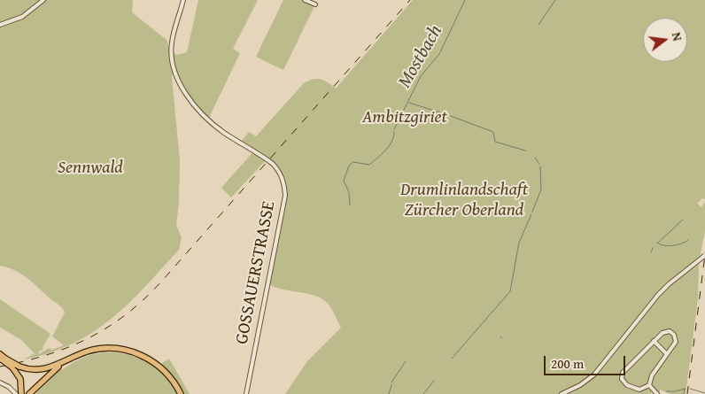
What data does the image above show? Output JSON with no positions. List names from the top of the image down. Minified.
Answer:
{"streets":{"street":["GOSSAUERSTRASSE"]},"water":["Mostbach"],"parks":["Ambitzgiriet","Sennwald","Drumlinlandschaft Zürcher Oberland"],"scale_bar":"200 m","north":"right"}
